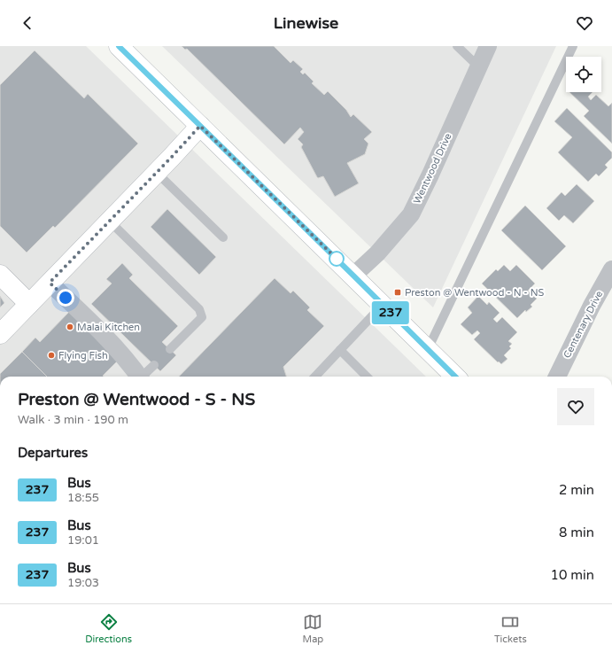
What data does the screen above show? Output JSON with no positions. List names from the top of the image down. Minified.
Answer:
{"streets":{"street":["Wentwood Drive","Centenary Drive"]},"places":{"transit":["Preston @ Wentwood - N - NS"],"other":["Malai Kitchen","Flying Fish"]},"lines":["bus line 237"],"page":{"header":"Linewise","on_map":"237","heading":[["Preston @ Wentwood - S - NS","Walk · 3 min · 190 m"],"Departures"],"list":[{"mark":"237","name":"Bus","note":"18:55","value":"2 min"},{"mark":"237","name":"Bus","note":"19:01","value":"8 min"},{"mark":"237","name":"Bus","note":"19:03","value":"10 min"}],"tabs":["Directions","Map","Tickets"]}}
